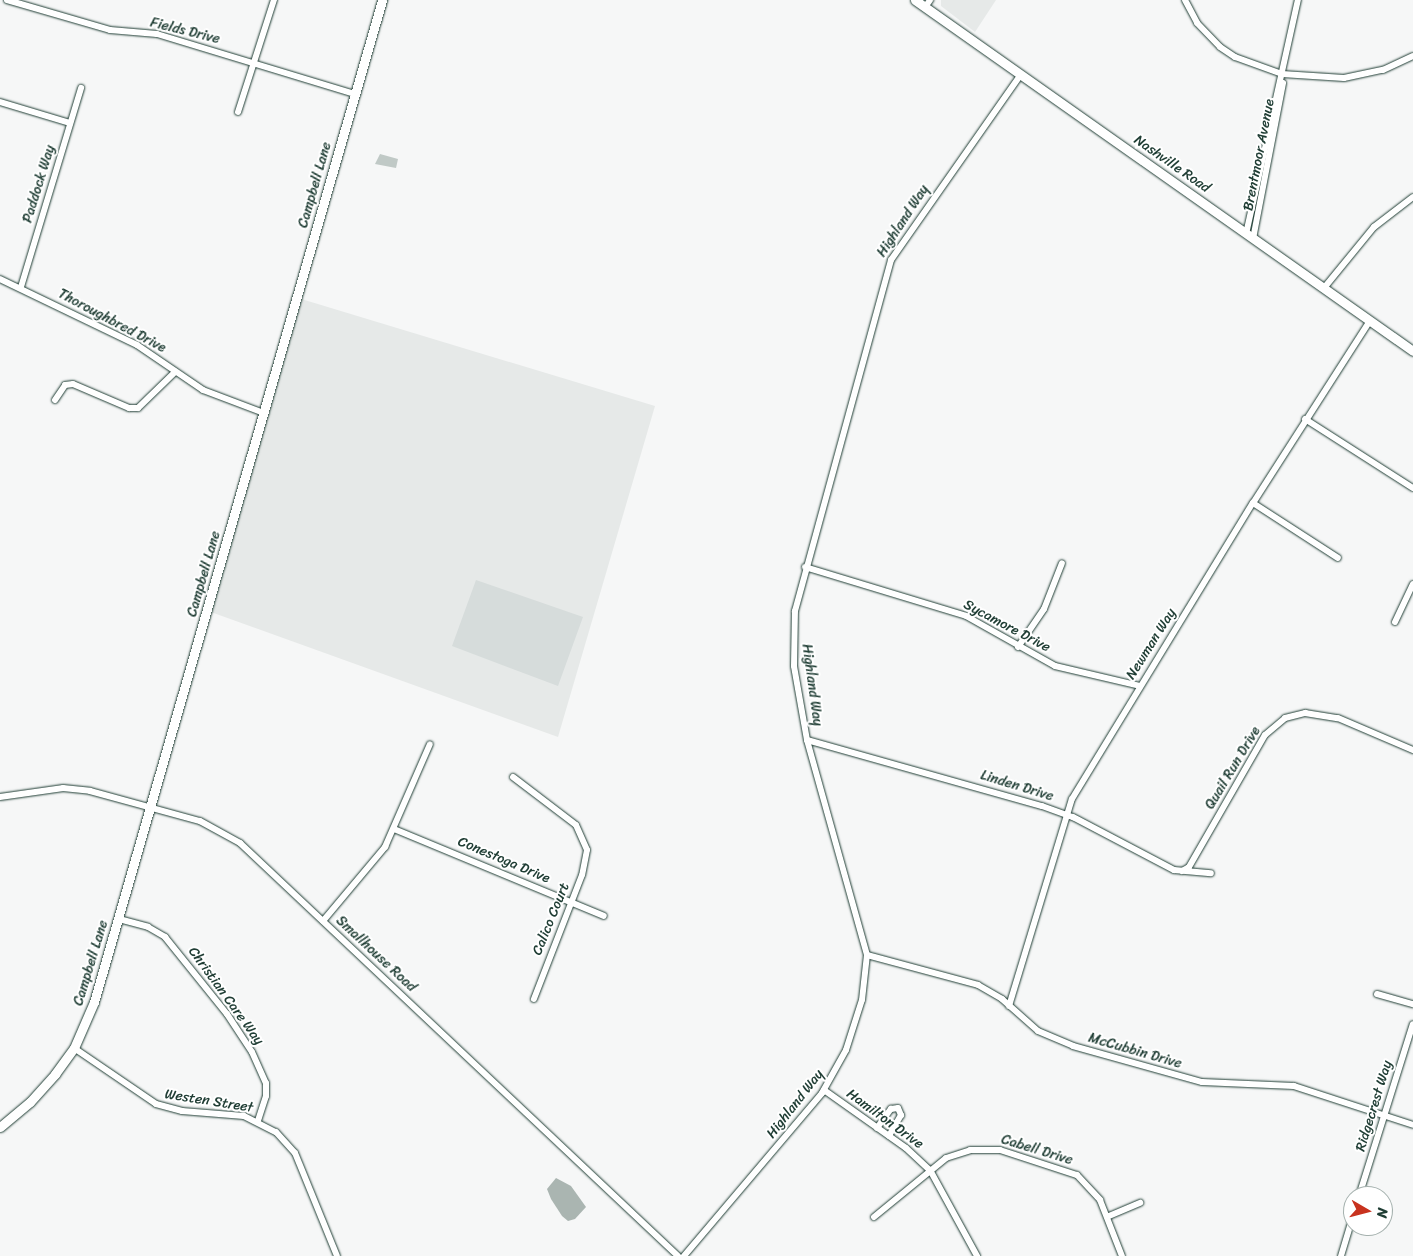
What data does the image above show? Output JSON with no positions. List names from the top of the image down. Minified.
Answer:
{"streets":{"main road":["Nashville Road","Campbell Lane"],"street":["Fields Drive","Brentmoor Avenue","Paddock Way","Highland Way","Thoroughbred Drive","Sycamore Drive","Newman Way","Quail Run Drive","Linden Drive","Conestoga Drive","Calico Court","Smallhouse Road","Christian Care Way","McCubbin Drive","Westen Street","Ridgecrest Way","Hamilton Drive","Cabell Drive"]},"crossings":[["Fields Drive","Campbell Lane"],["Brentmoor Avenue","Nashville Road"],["Nashville Road","Highland Way"],["Nashville Road","Newman Way"],["Paddock Way","Thoroughbred Drive"],["Campbell Lane","Thoroughbred Drive"],["Campbell Lane","Smallhouse Road"],["Campbell Lane","Christian Care Way"],["Campbell Lane","Westen Street"],["Highland Way","Sycamore Drive"],["Highland Way","Linden Drive"],["Highland Way","McCubbin Drive"],["Highland Way","Hamilton Drive"],["Sycamore Drive","Newman Way"],["Newman Way","Linden Drive"],["Newman Way","McCubbin Drive"],["Quail Run Drive","Linden Drive"],["Conestoga Drive","Calico Court"],["Christian Care Way","Westen Street"],["McCubbin Drive","Ridgecrest Way"],["Hamilton Drive","Cabell Drive"]],"north":"right"}
